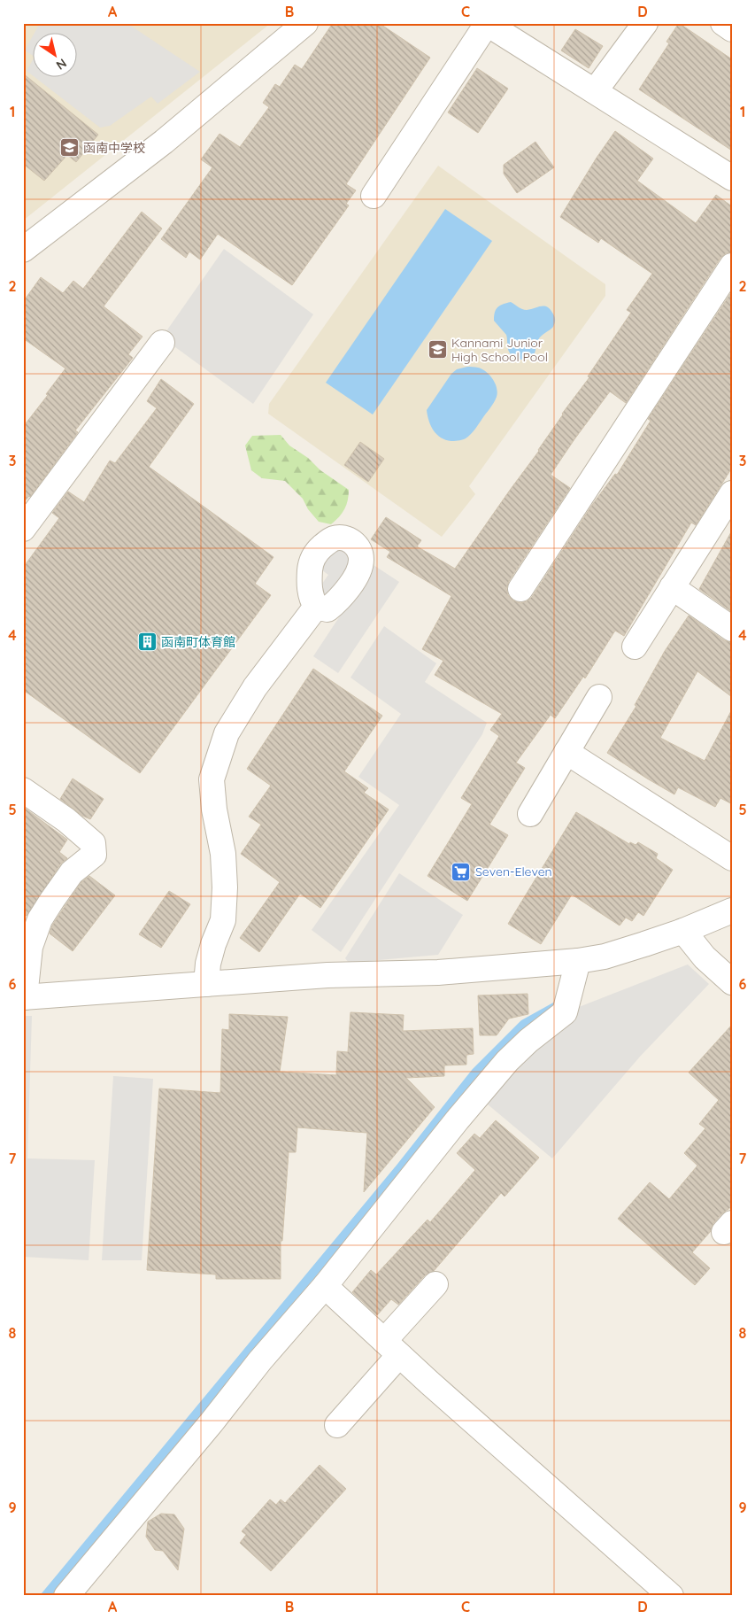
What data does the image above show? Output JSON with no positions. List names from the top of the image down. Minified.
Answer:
{"places":{"school or university":["函南中学校","Kannami Junior High School Pool"],"building":["函南町体育館"],"supermarket":["Seven-Eleven"]},"north":"bottom right","grid":{"columns":["A","B","C","D"],"rows":["1","2","3","4","5","6","7","8","9"]}}
